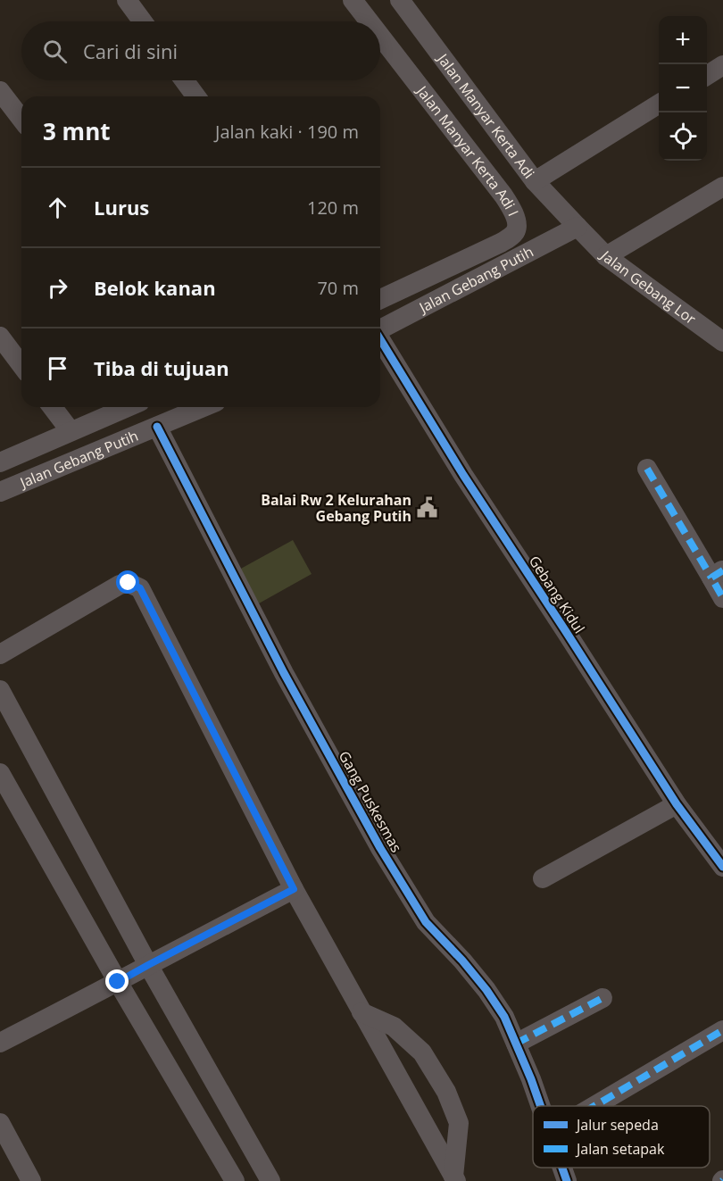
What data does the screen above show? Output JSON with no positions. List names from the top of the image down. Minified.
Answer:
{"streets":{"street":["Jalan Manyar Kerta Adi","Jalan Manyar Kerta Adi I","Jalan Gebang Putih","Jalan Gebang Lor","Gebang Kidul","Gang Puskesmas"]},"crossings":[["Jalan Manyar Kerta Adi","Jalan Gebang Putih"],["Jalan Manyar Kerta Adi","Jalan Gebang Lor"],["Jalan Gebang Putih","Jalan Gebang Lor"],["Jalan Gebang Putih","Gang Puskesmas"]],"places":{"public building":["Balai Rw 2 Kelurahan Gebang Putih"]},"legend":["Jalur sepeda","Jalan setapak"],"page":{"map_buttons":["+","−"],"search":"Cari di sini","heading":["3 mnt","Jalan kaki · 190 m"],"list":[["Lurus","120 m"],["Belok kanan","70 m"],"Tiba di tujuan"]}}
